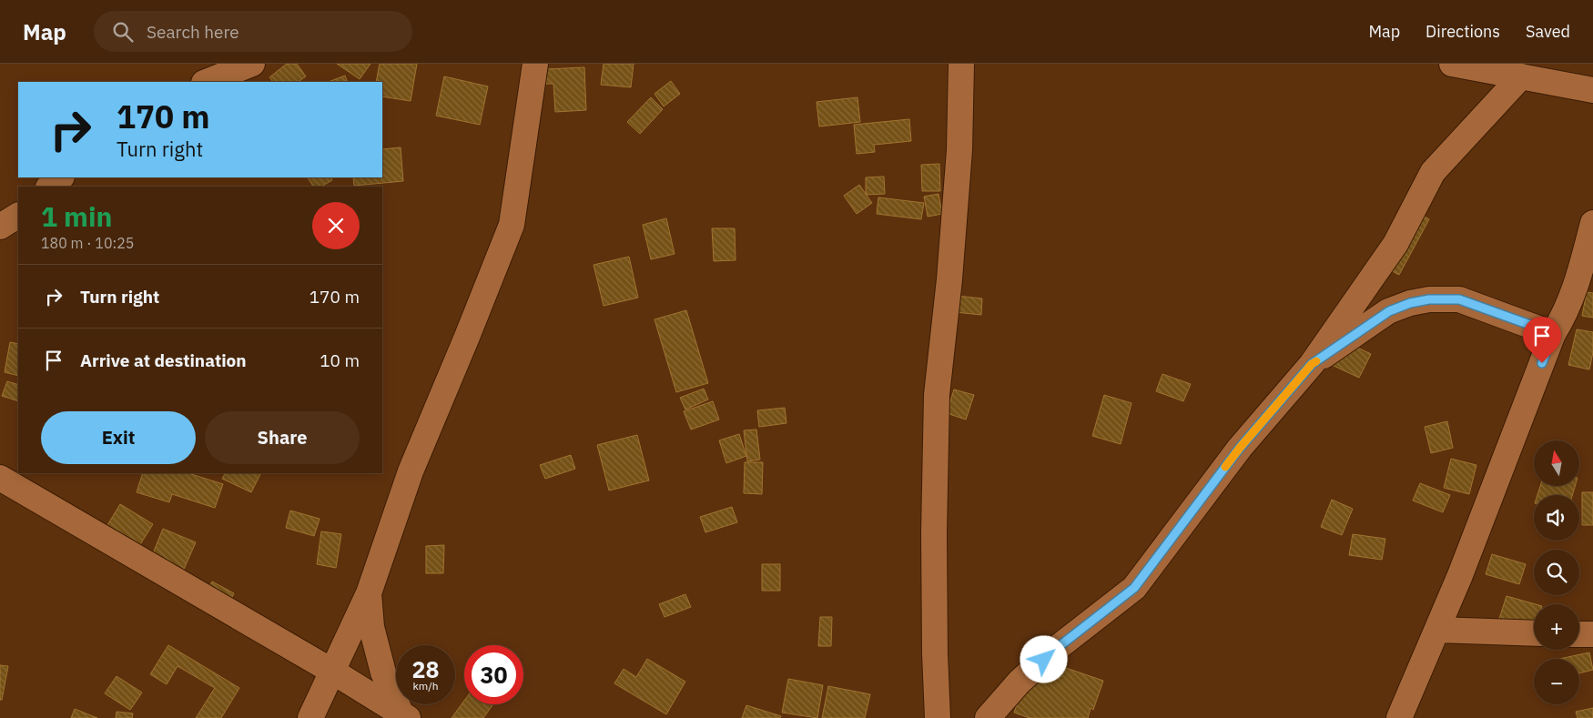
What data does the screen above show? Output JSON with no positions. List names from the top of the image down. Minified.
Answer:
{"north":"top","page":{"header":"Map","search":"Search here","nav":["Map","Directions","Saved"],"turn":["170 m","Turn right"],"heading":["1 min","180 m · 10:25"],"list":[{"name":"Turn right","value":"170 m"},{"name":"Arrive at destination","value":"10 m"}],"buttons":["Exit","Share"],"map_buttons":["+","−"],"speed":"28 km/h","limit":"30"}}
